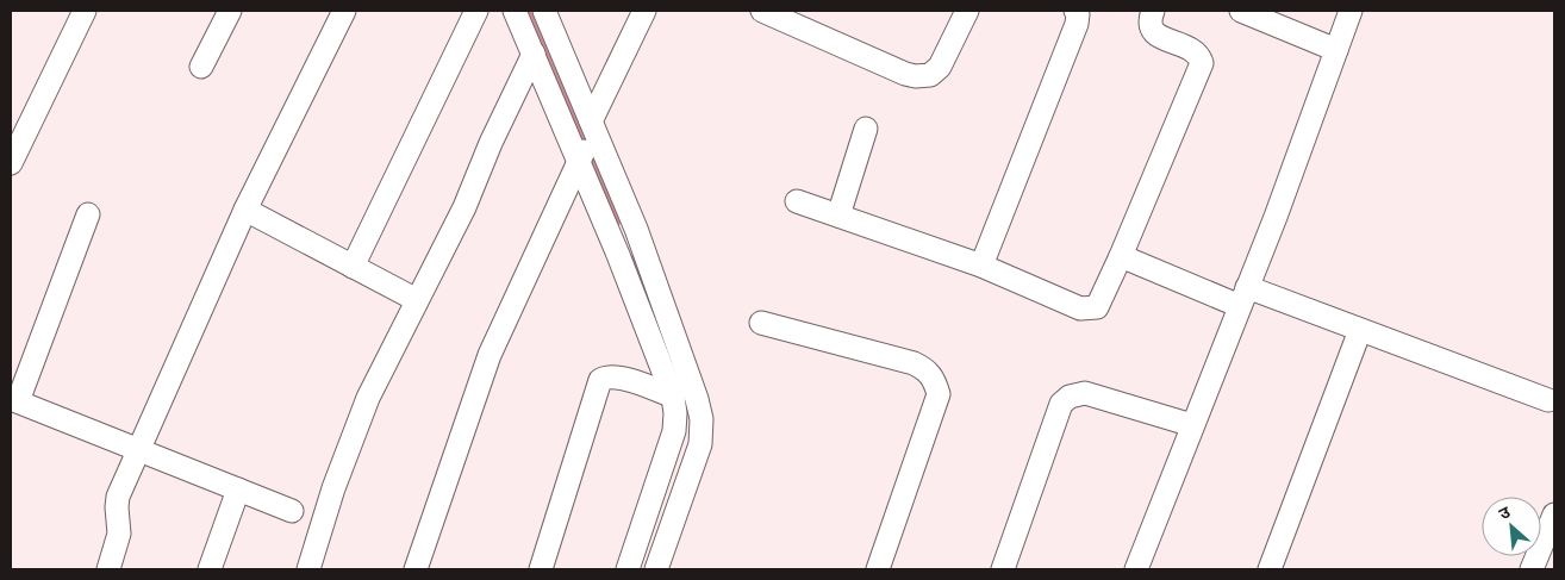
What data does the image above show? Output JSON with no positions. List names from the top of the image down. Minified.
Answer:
{"north":"top left"}
